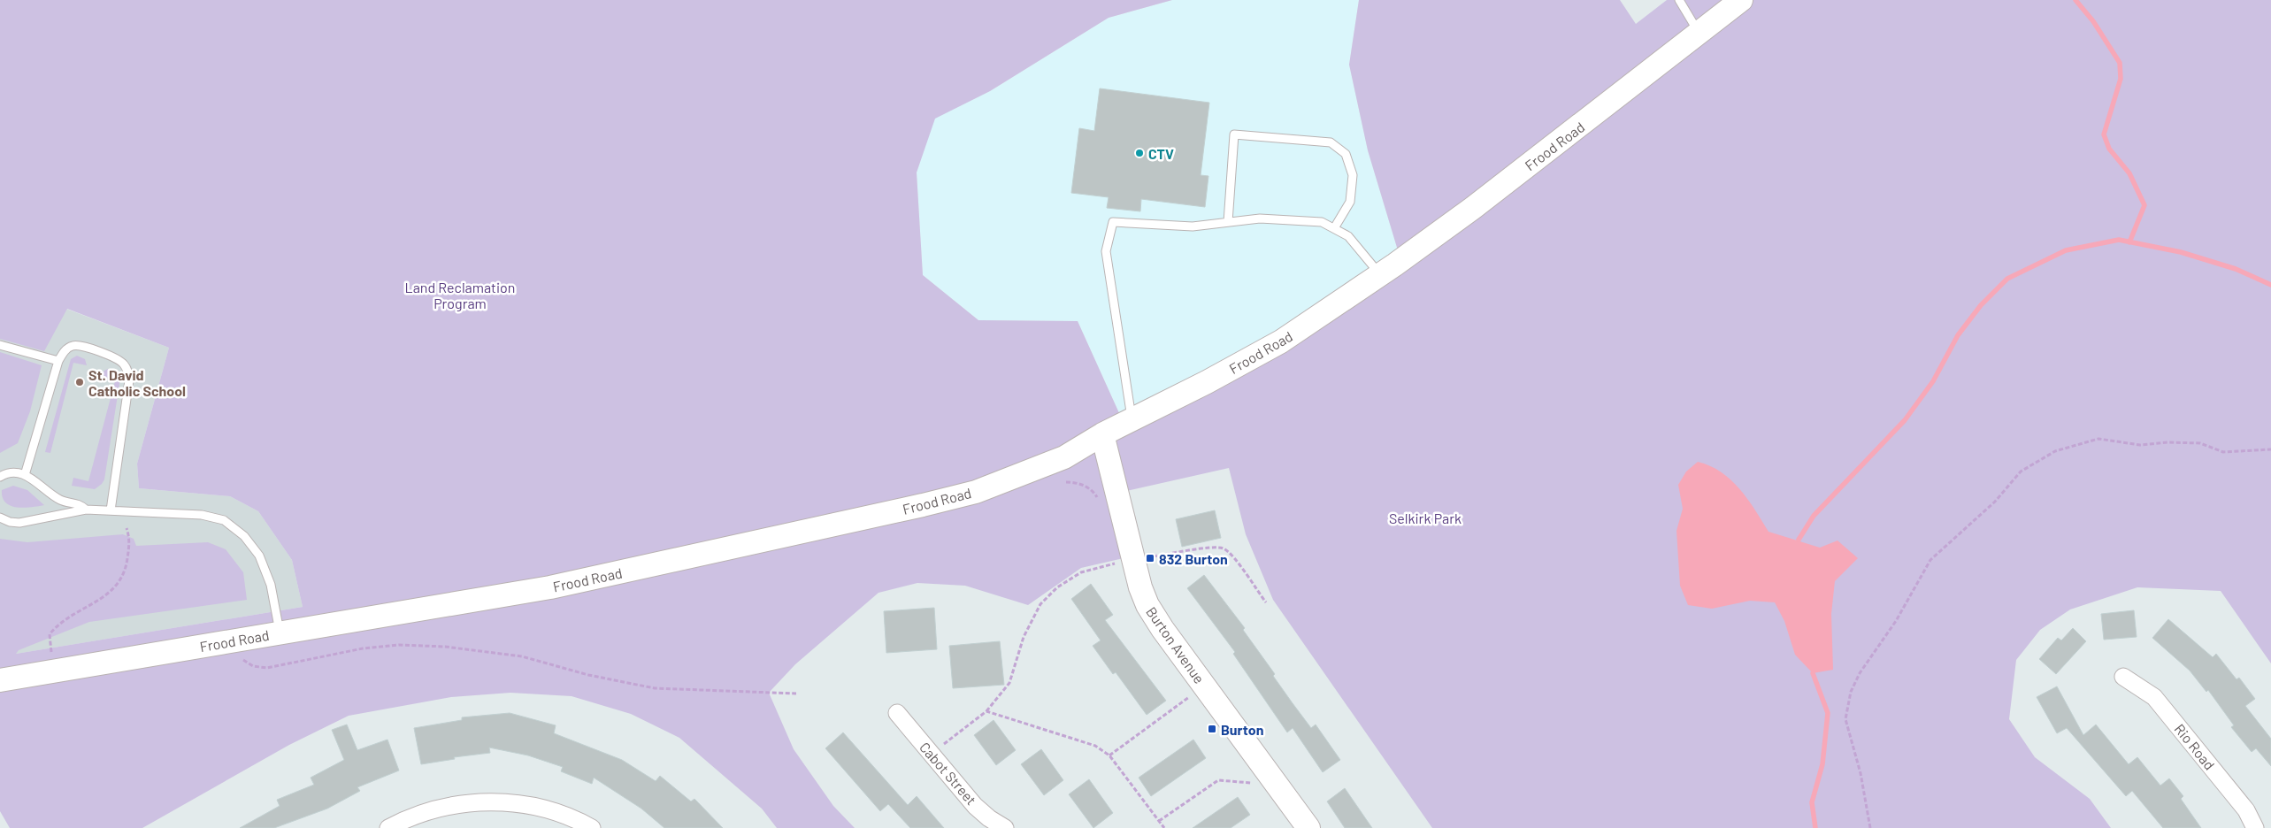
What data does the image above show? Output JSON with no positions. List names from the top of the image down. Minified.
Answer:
{"streets":{"street":["Frood Road","Burton Avenue","Rio Road","Cabot Street"]},"crossings":[["Frood Road","Burton Avenue"]],"parks":["Land Reclamation Program","Selkirk Park"],"places":{"other":["CTV","St. David Catholic School"],"transit":["832 Burton","Burton"]}}
